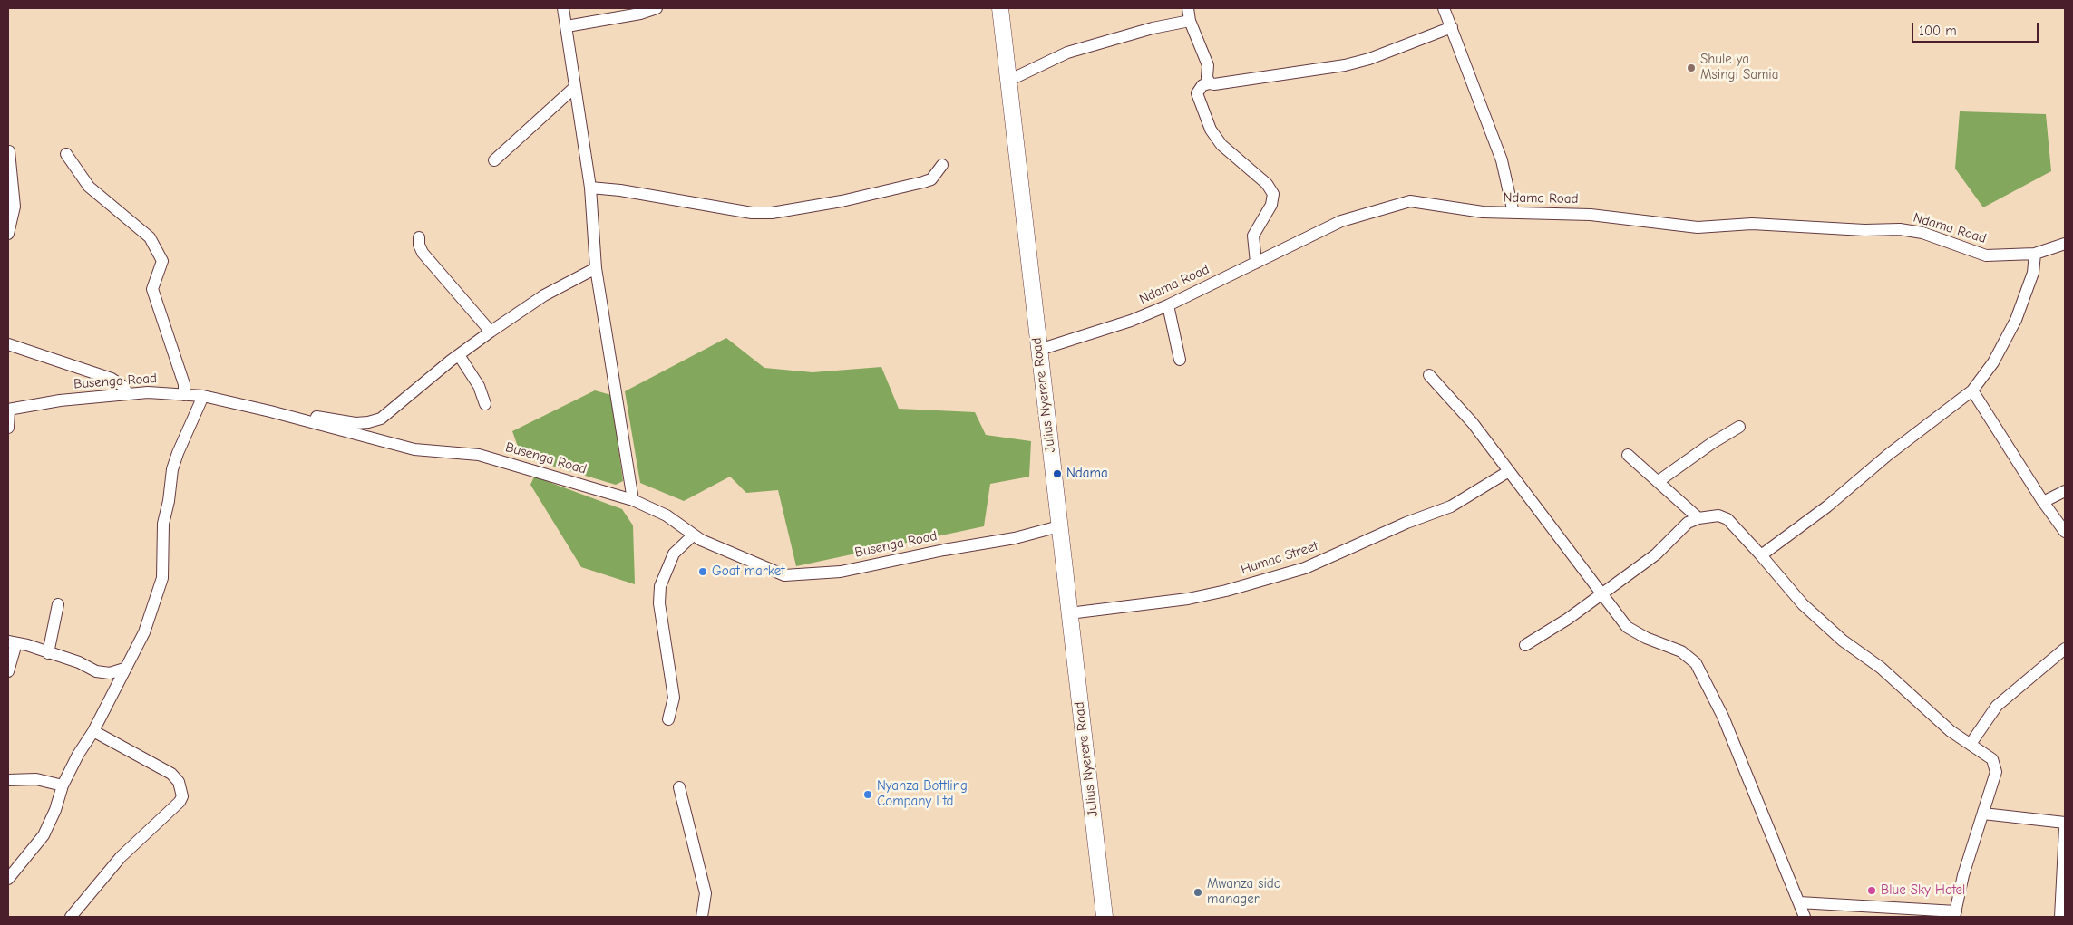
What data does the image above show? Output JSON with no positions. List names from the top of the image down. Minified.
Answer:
{"streets":{"highway":["Julius Nyerere Road"],"street":["Ndama Road","Busenga Road","Humac Street"]},"crossings":[["Ndama Road","Julius Nyerere Road"],["Busenga Road","Julius Nyerere Road"],["Julius Nyerere Road","Humac Street"]],"places":["Shule ya Msingi Samia","Ndama","Goat market","Nyanza Bottling Company Ltd","Blue Sky Hotel","Mwanza sido manager"],"scale_bar":"100 m"}
